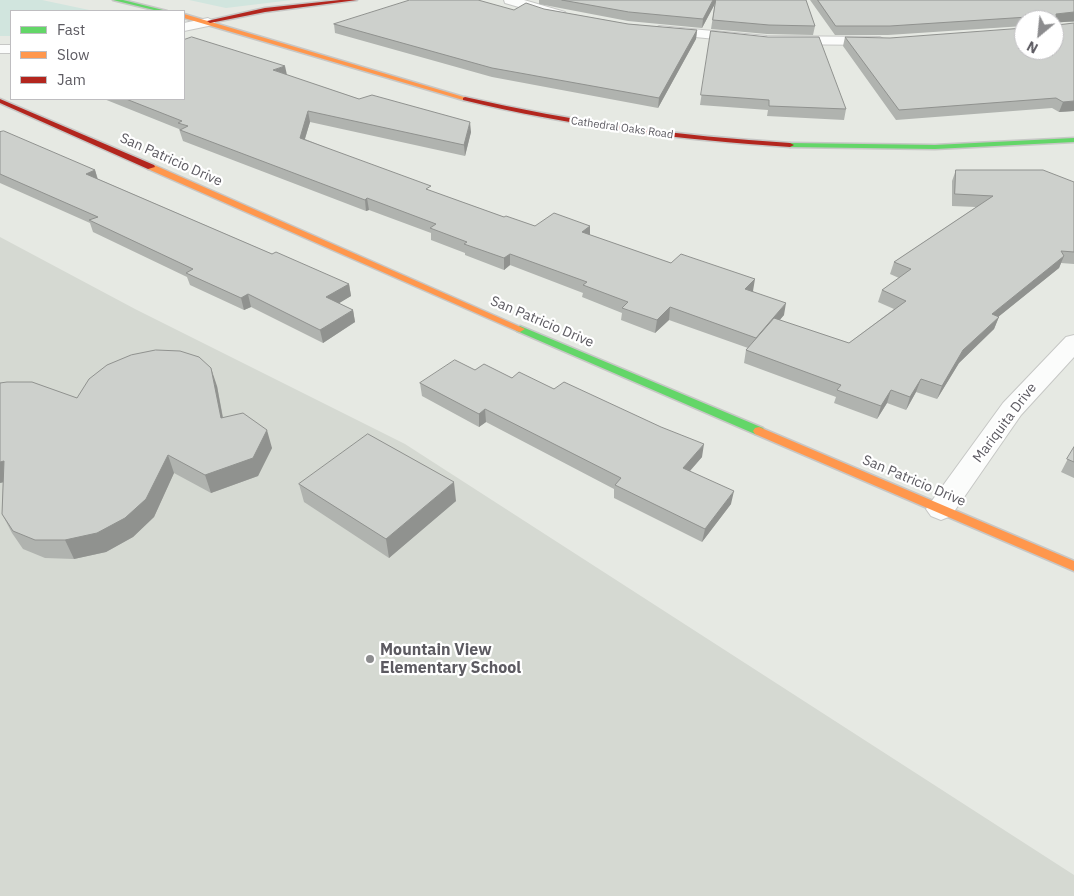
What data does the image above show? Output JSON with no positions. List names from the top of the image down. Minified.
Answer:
{"streets":{"street":["Cathedral Oaks Road","San Patricio Drive","Mariquita Drive"]},"crossings":[["San Patricio Drive","Mariquita Drive"]],"places":["Mountain View Elementary School"],"legend":["Fast","Slow","Jam"],"north":"bottom left"}
